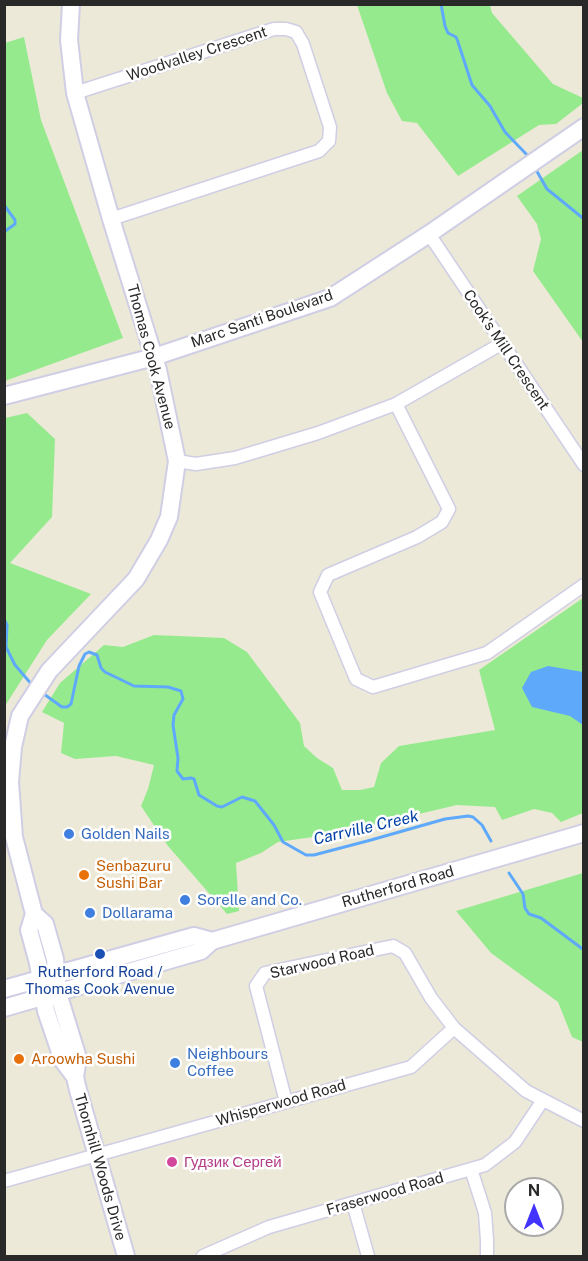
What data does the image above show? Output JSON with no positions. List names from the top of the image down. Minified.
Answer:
{"streets":{"street":["Woodvalley Crescent","Marc Santi Boulevard","Cook's Mill Crescent","Thomas Cook Avenue","Rutherford Road","Starwood Road","Whisperwood Road","Thornhill Woods Drive","Fraserwood Road"]},"crossings":[["Woodvalley Crescent","Thomas Cook Avenue"],["Marc Santi Boulevard","Cook's Mill Crescent"],["Marc Santi Boulevard","Thomas Cook Avenue"],["Thomas Cook Avenue","Rutherford Road"],["Thomas Cook Avenue","Thornhill Woods Drive"],["Rutherford Road","Thornhill Woods Drive"],["Starwood Road","Whisperwood Road"],["Starwood Road","Fraserwood Road"],["Whisperwood Road","Thornhill Woods Drive"]],"water":["Carrville Creek"],"places":["Golden Nails","Senbazuru Sushi Bar","Sorelle and Co.","Dollarama","Rutherford Road / Thomas Cook Avenue","Aroowha Sushi","Neighbours Coffee","Гудзик Сергей"],"north":"top"}
